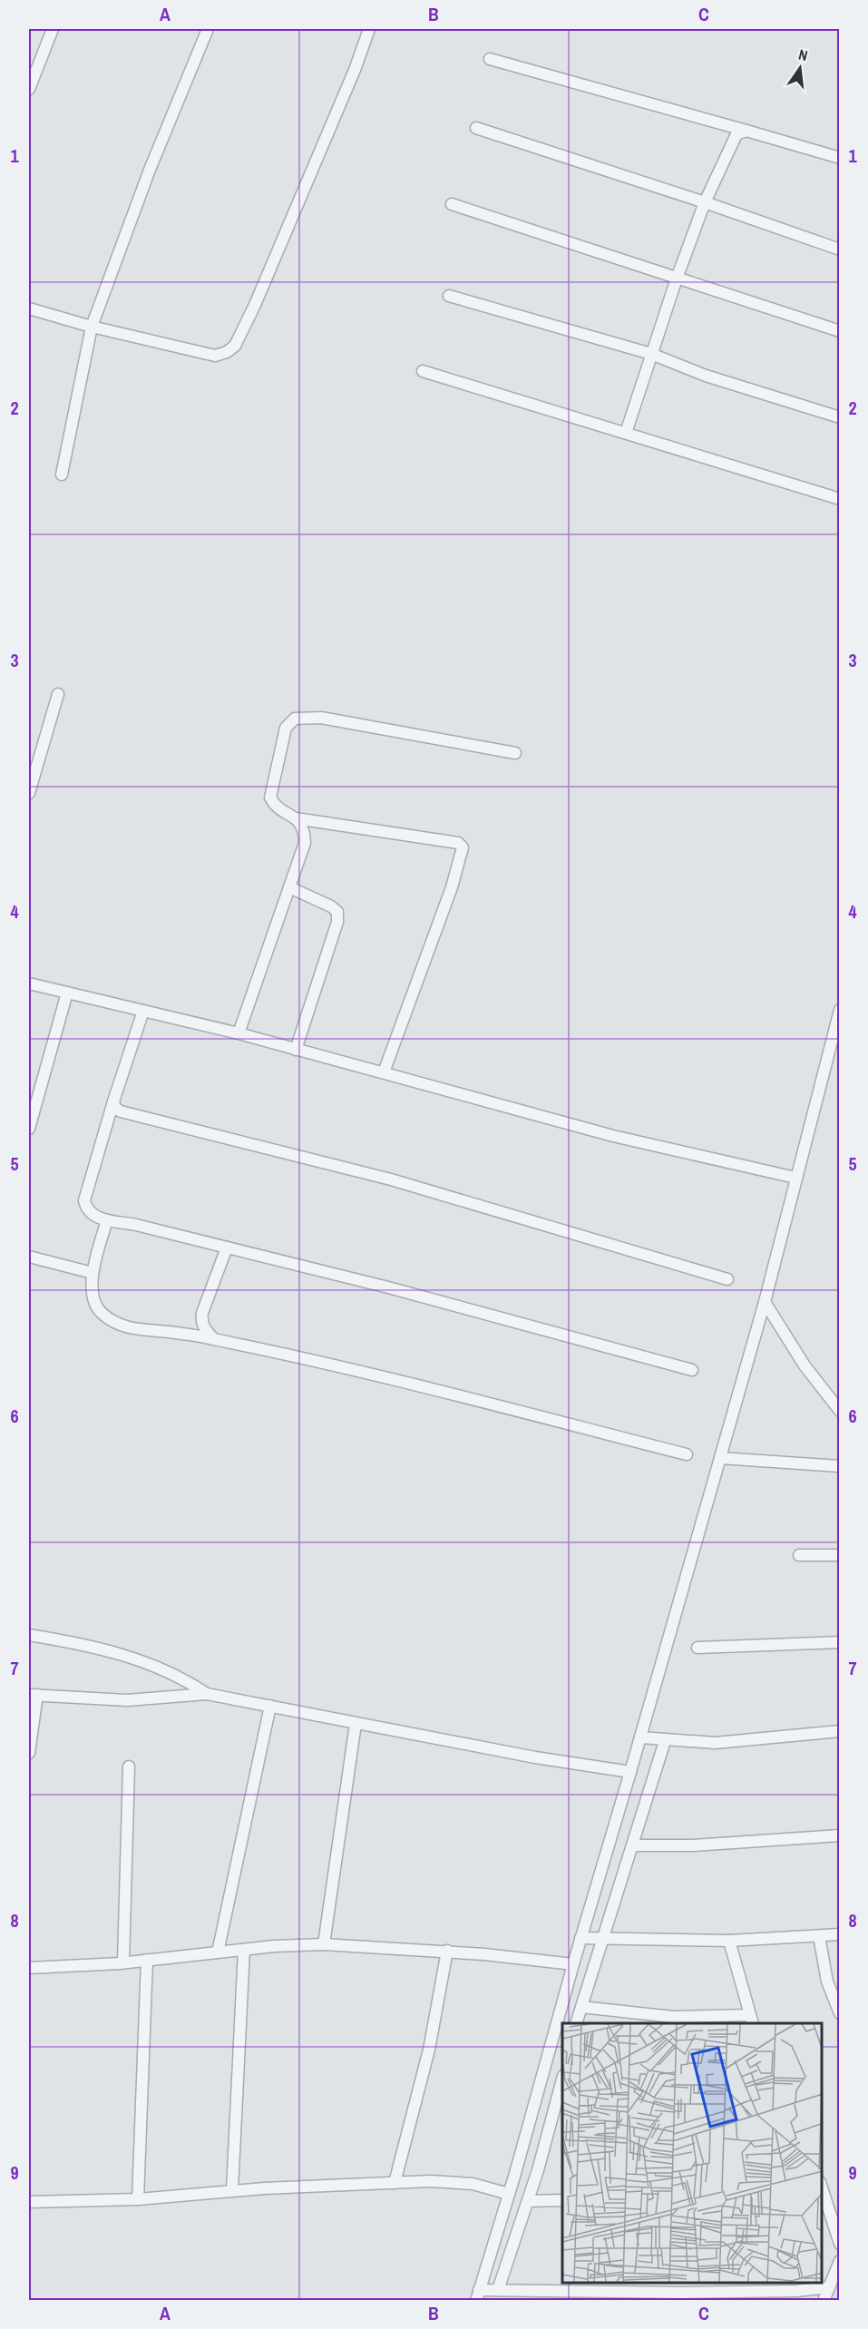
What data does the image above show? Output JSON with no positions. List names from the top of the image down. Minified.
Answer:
{"north":"top","grid":{"columns":["A","B","C"],"rows":["1","2","3","4","5","6","7","8","9"]}}
